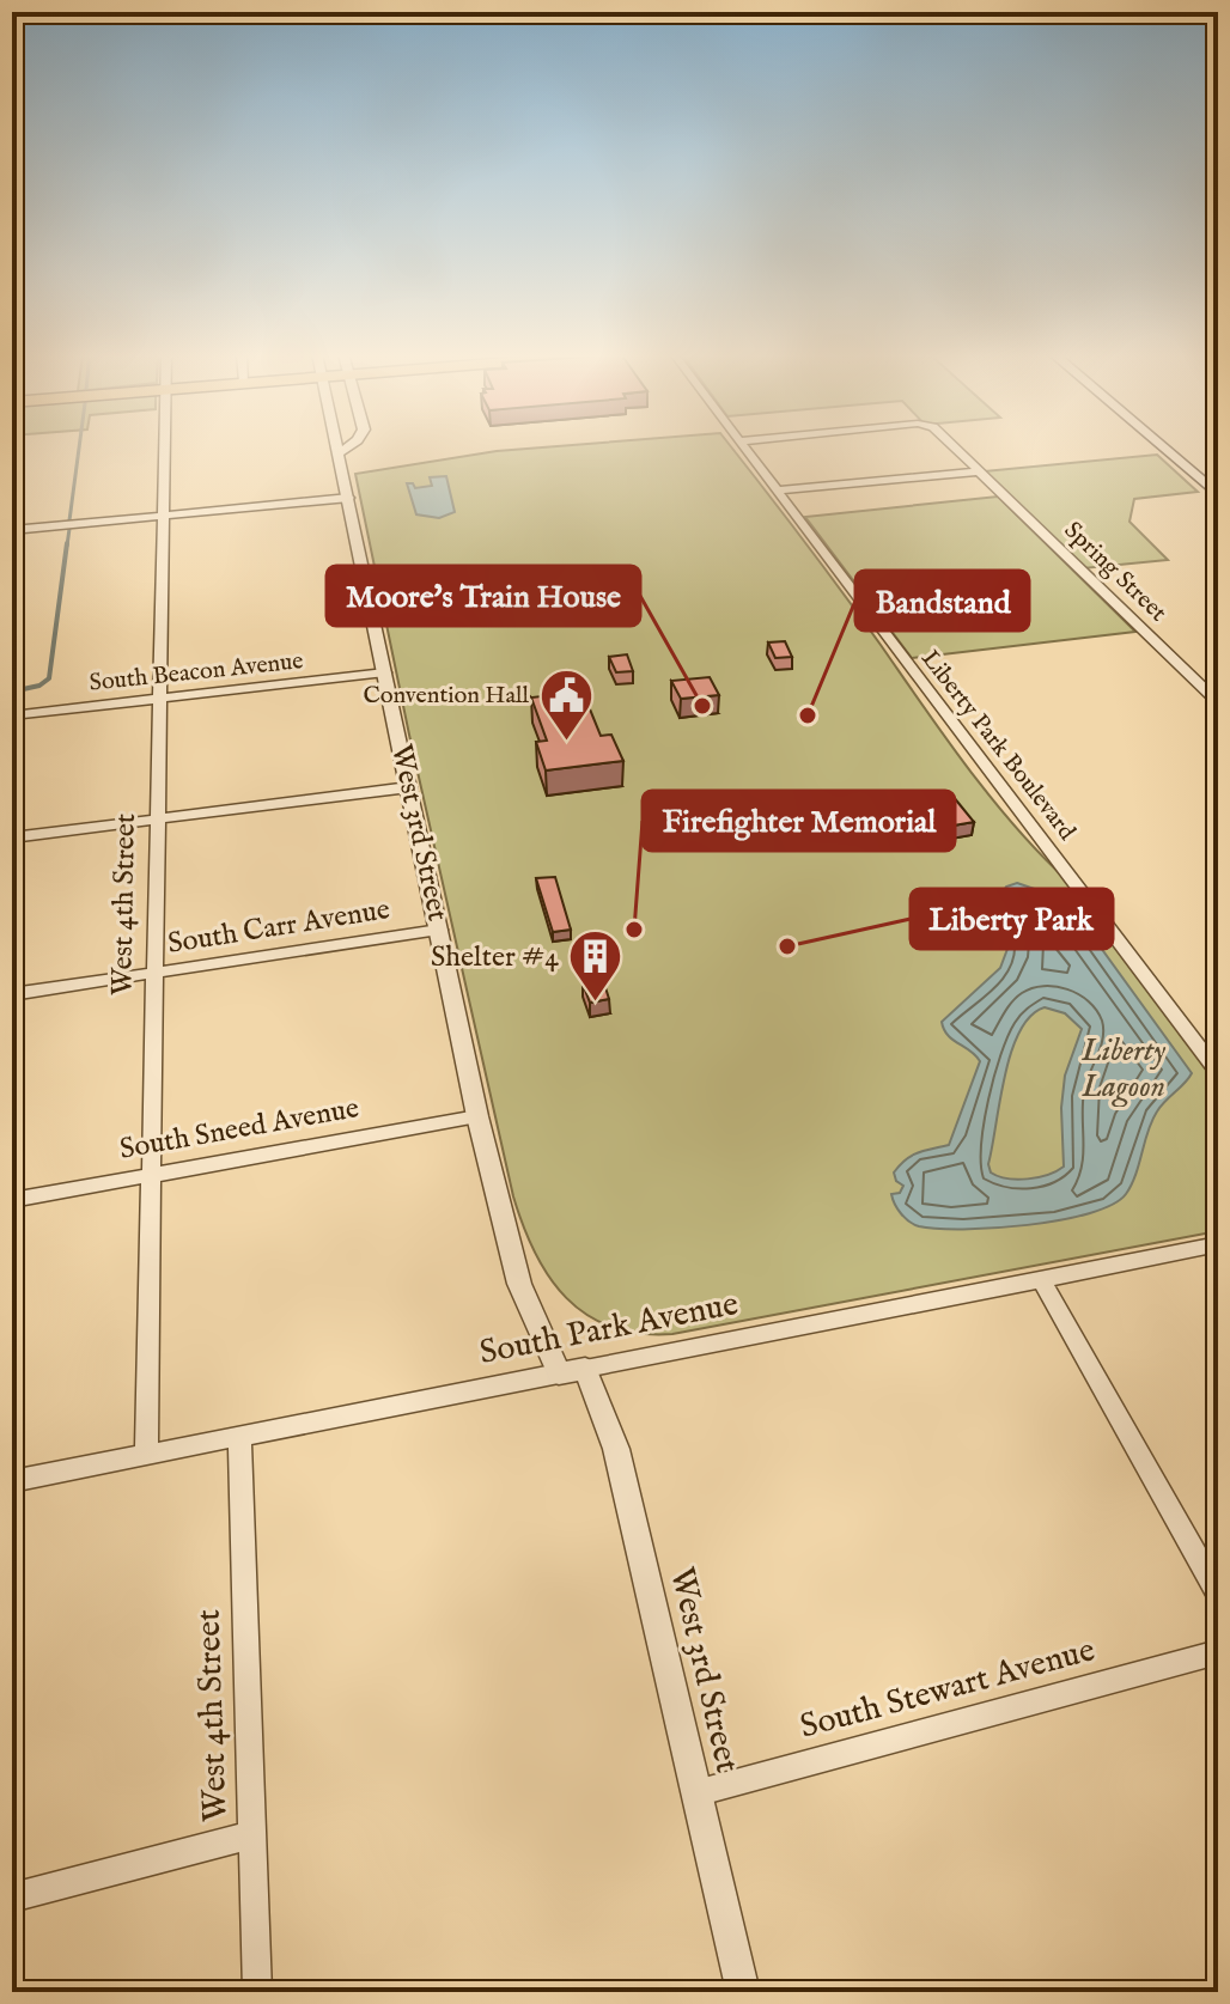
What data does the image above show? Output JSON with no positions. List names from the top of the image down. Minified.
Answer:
{"streets":{"street":["Spring Street","South Beacon Avenue","Liberty Park Boulevard","West 3rd Street","West 4th Street","South Carr Avenue","South Sneed Avenue","South Park Avenue","South Stewart Avenue"]},"crossings":[["South Beacon Avenue","West 3rd Street"],["South Beacon Avenue","West 4th Street"],["West 3rd Street","South Carr Avenue"],["West 3rd Street","South Sneed Avenue"],["West 3rd Street","South Park Avenue"],["West 3rd Street","South Stewart Avenue"],["West 4th Street","South Carr Avenue"],["West 4th Street","South Sneed Avenue"],["West 4th Street","South Park Avenue"]],"water":["Liberty Lagoon"],"places":{"other":["Moore's Train House","Bandstand","Firefighter Memorial","Liberty Park"],"public building":["Convention Hall"],"building":["Shelter #4"]}}
